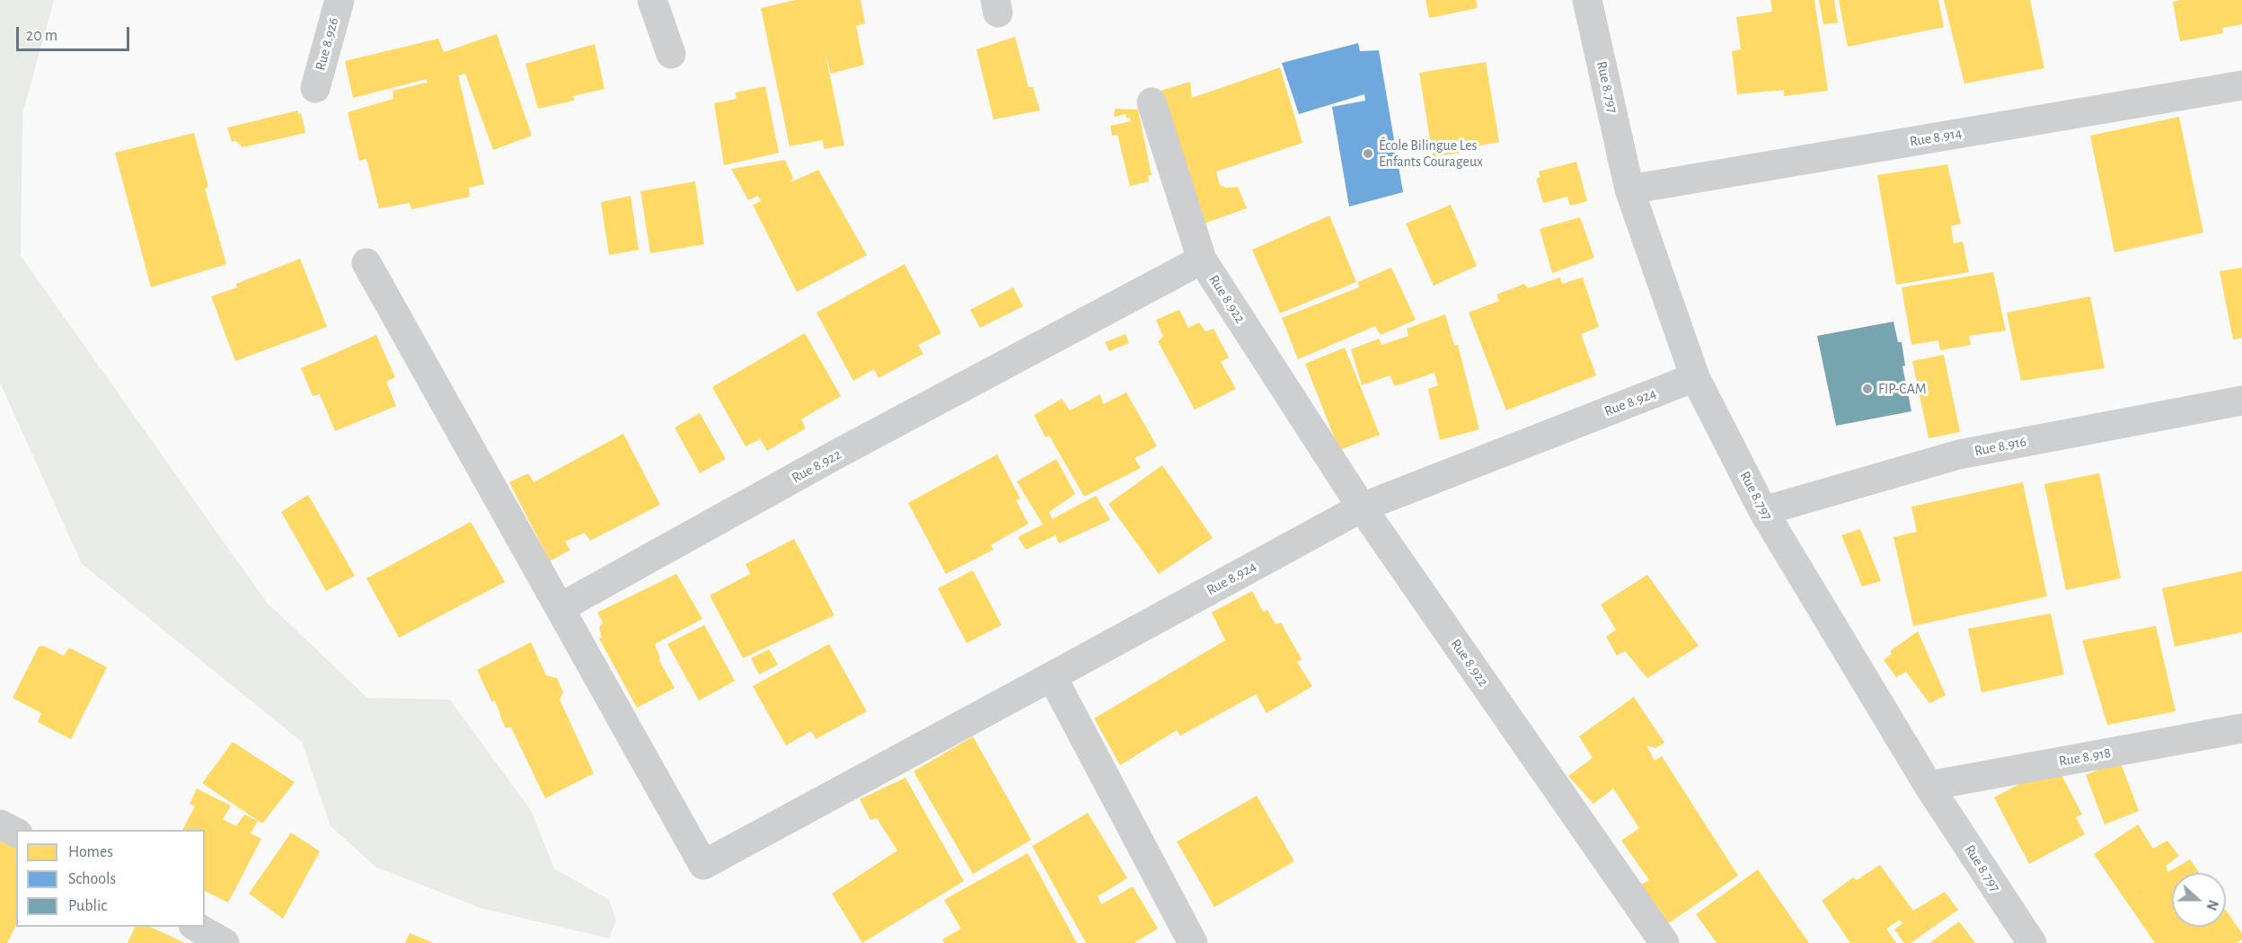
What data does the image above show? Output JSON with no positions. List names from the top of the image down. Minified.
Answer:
{"streets":{"street":["Rue 8.926","Rue 8.797","Rue 8.914","Rue 8.922","Rue 8.924","Rue 8.916","Rue 8.918"]},"crossings":[["Rue 8.797","Rue 8.914"],["Rue 8.797","Rue 8.924"],["Rue 8.797","Rue 8.916"],["Rue 8.797","Rue 8.918"],["Rue 8.922","Rue 8.924"]],"places":["École Bilingue Les Enfants Courageux","FIP-CAM"],"legend":["Homes","Schools","Public"],"scale_bar":"20 m","north":"right"}
